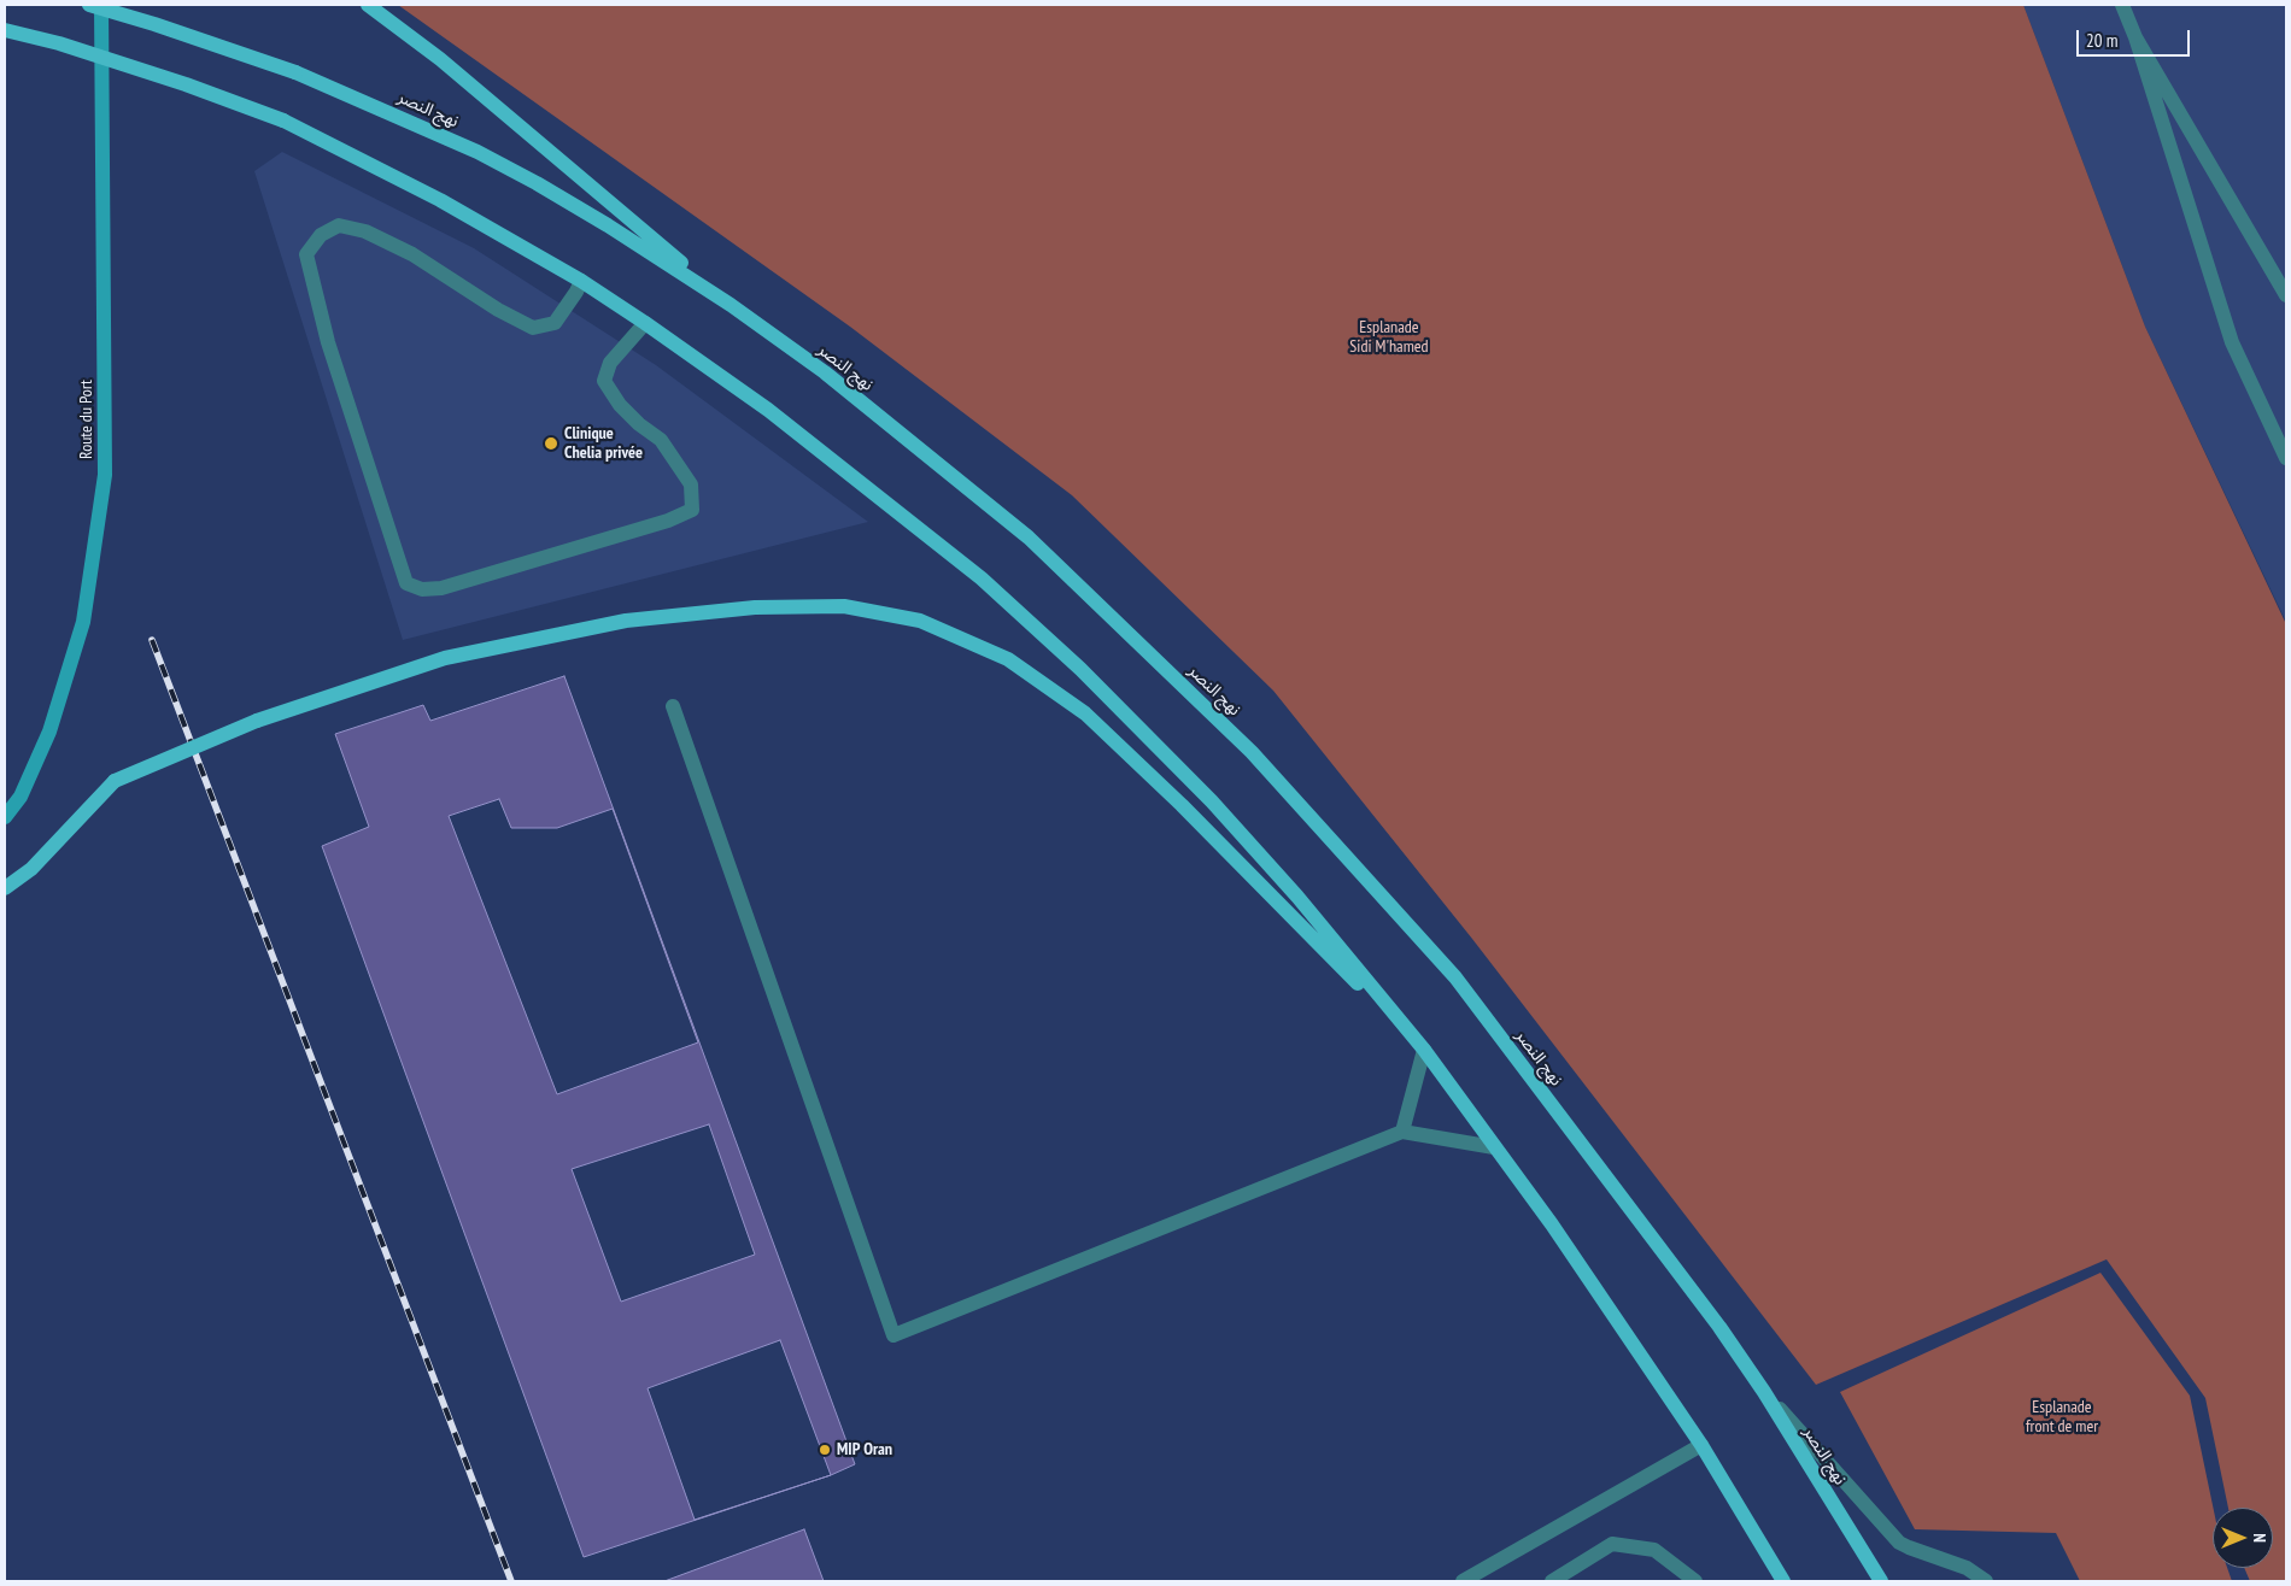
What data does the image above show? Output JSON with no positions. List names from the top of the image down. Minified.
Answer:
{"streets":{"main road":["نهج النصر","Route du Port"]},"parks":["Esplanade Sidi M'hamed","Esplanade front de mer"],"places":["Clinique Chelia privée","MIP Oran"],"scale_bar":"20 m","north":"right"}
